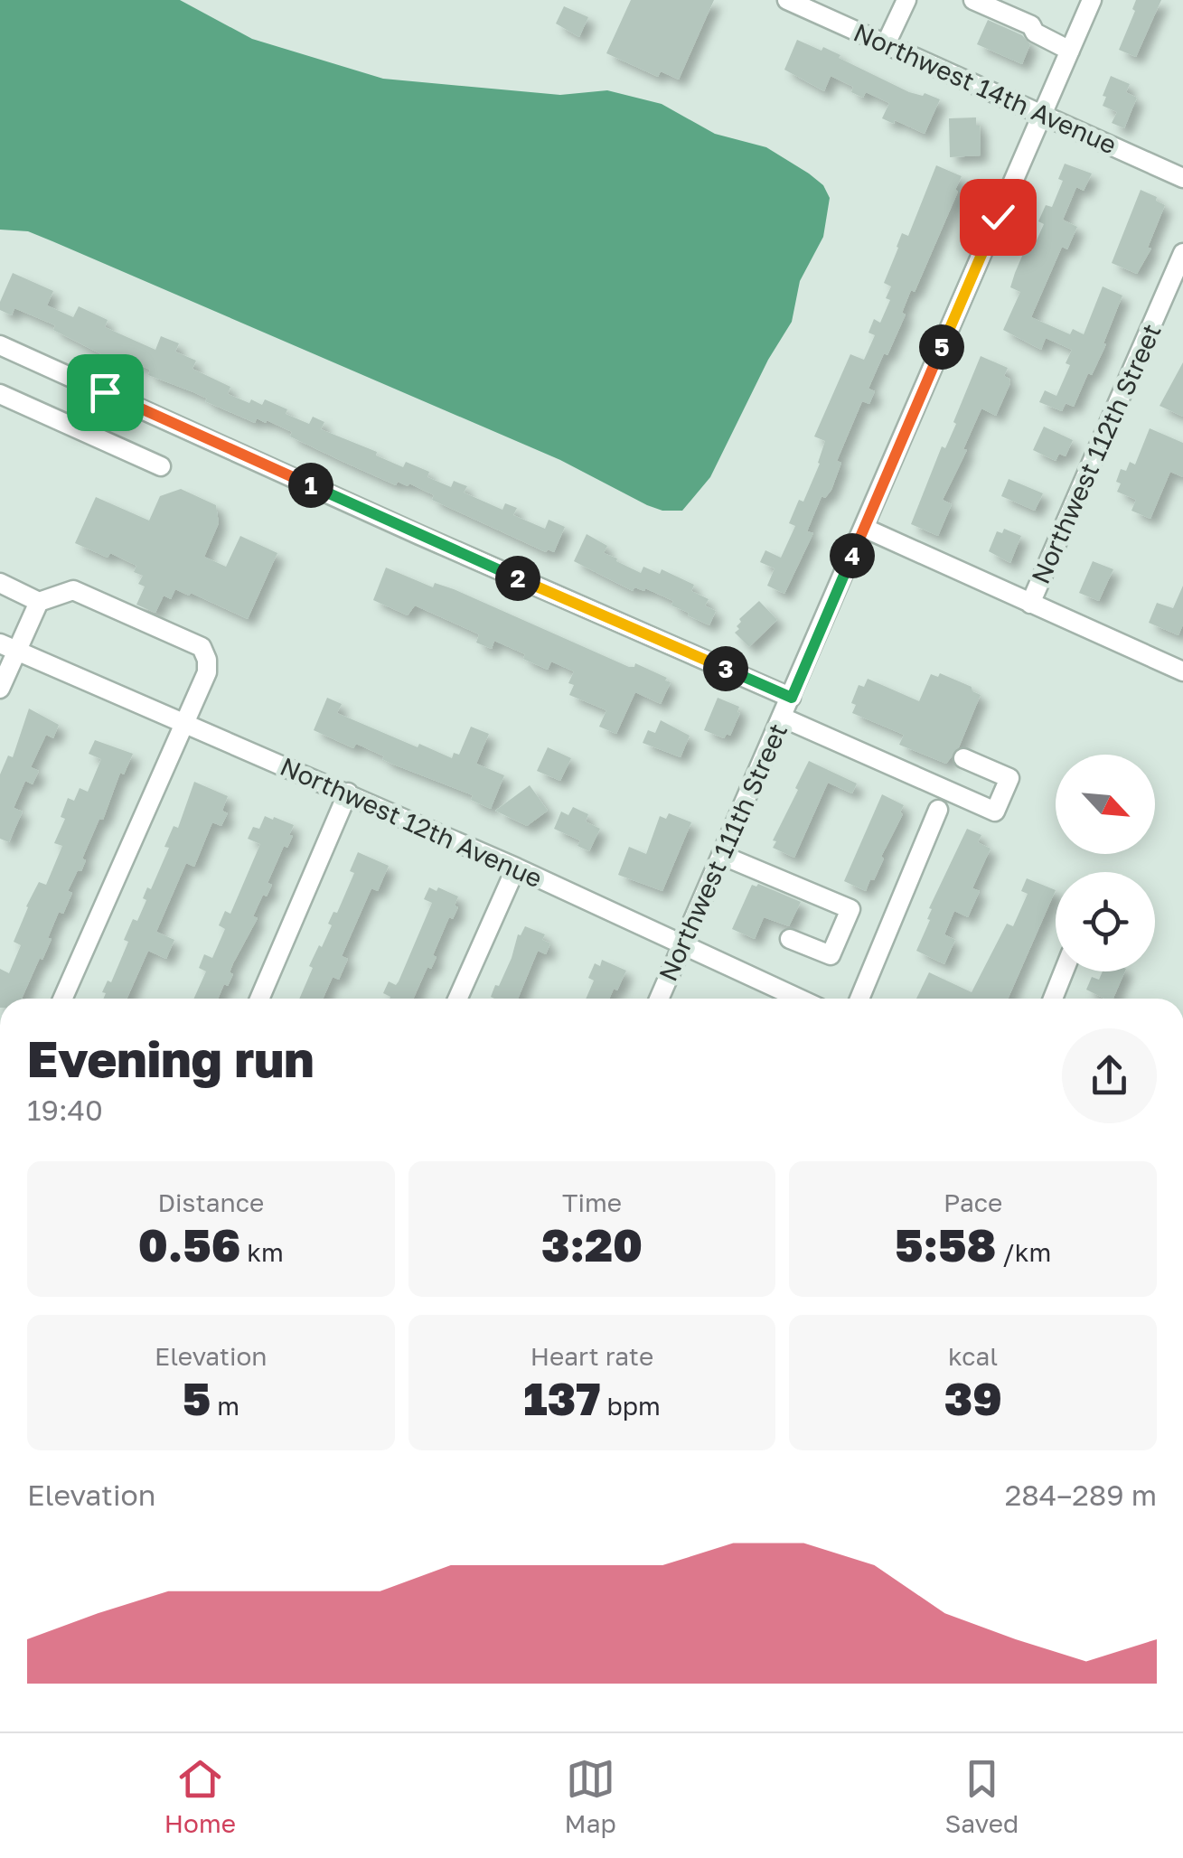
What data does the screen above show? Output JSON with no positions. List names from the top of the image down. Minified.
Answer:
{"streets":{"street":["Northwest 14th Avenue","Northwest 112th Street","Northwest 12th Avenue","Northwest 111th Street"]},"crossings":[["Northwest 14th Avenue","Northwest 111th Street"],["Northwest 12th Avenue","Northwest 111th Street"]],"north":"bottom right","page":{"pins":["5","1","4","2","3"],"heading":["Evening run","19:40"],"stats":[["Distance","0.56 km"],["Time","3:20"],["Pace","5:58 /km"],["Elevation","5 m"],["Heart rate","137 bpm"],["kcal","39"]],"chart":["Elevation","284–289 m"],"tabs":["Home","Map","Saved"]}}
